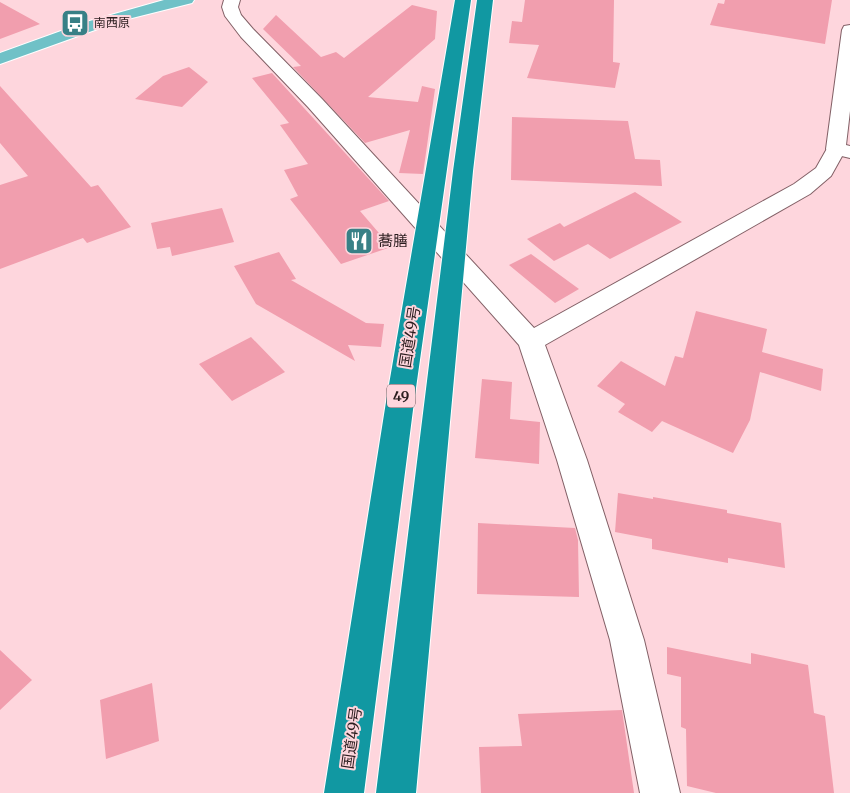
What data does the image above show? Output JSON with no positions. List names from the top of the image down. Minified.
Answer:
{"streets":{"highway":["国道49号","49"]},"places":{"bus stop":["南西原"],"restaurant":["蕎膳"]}}
